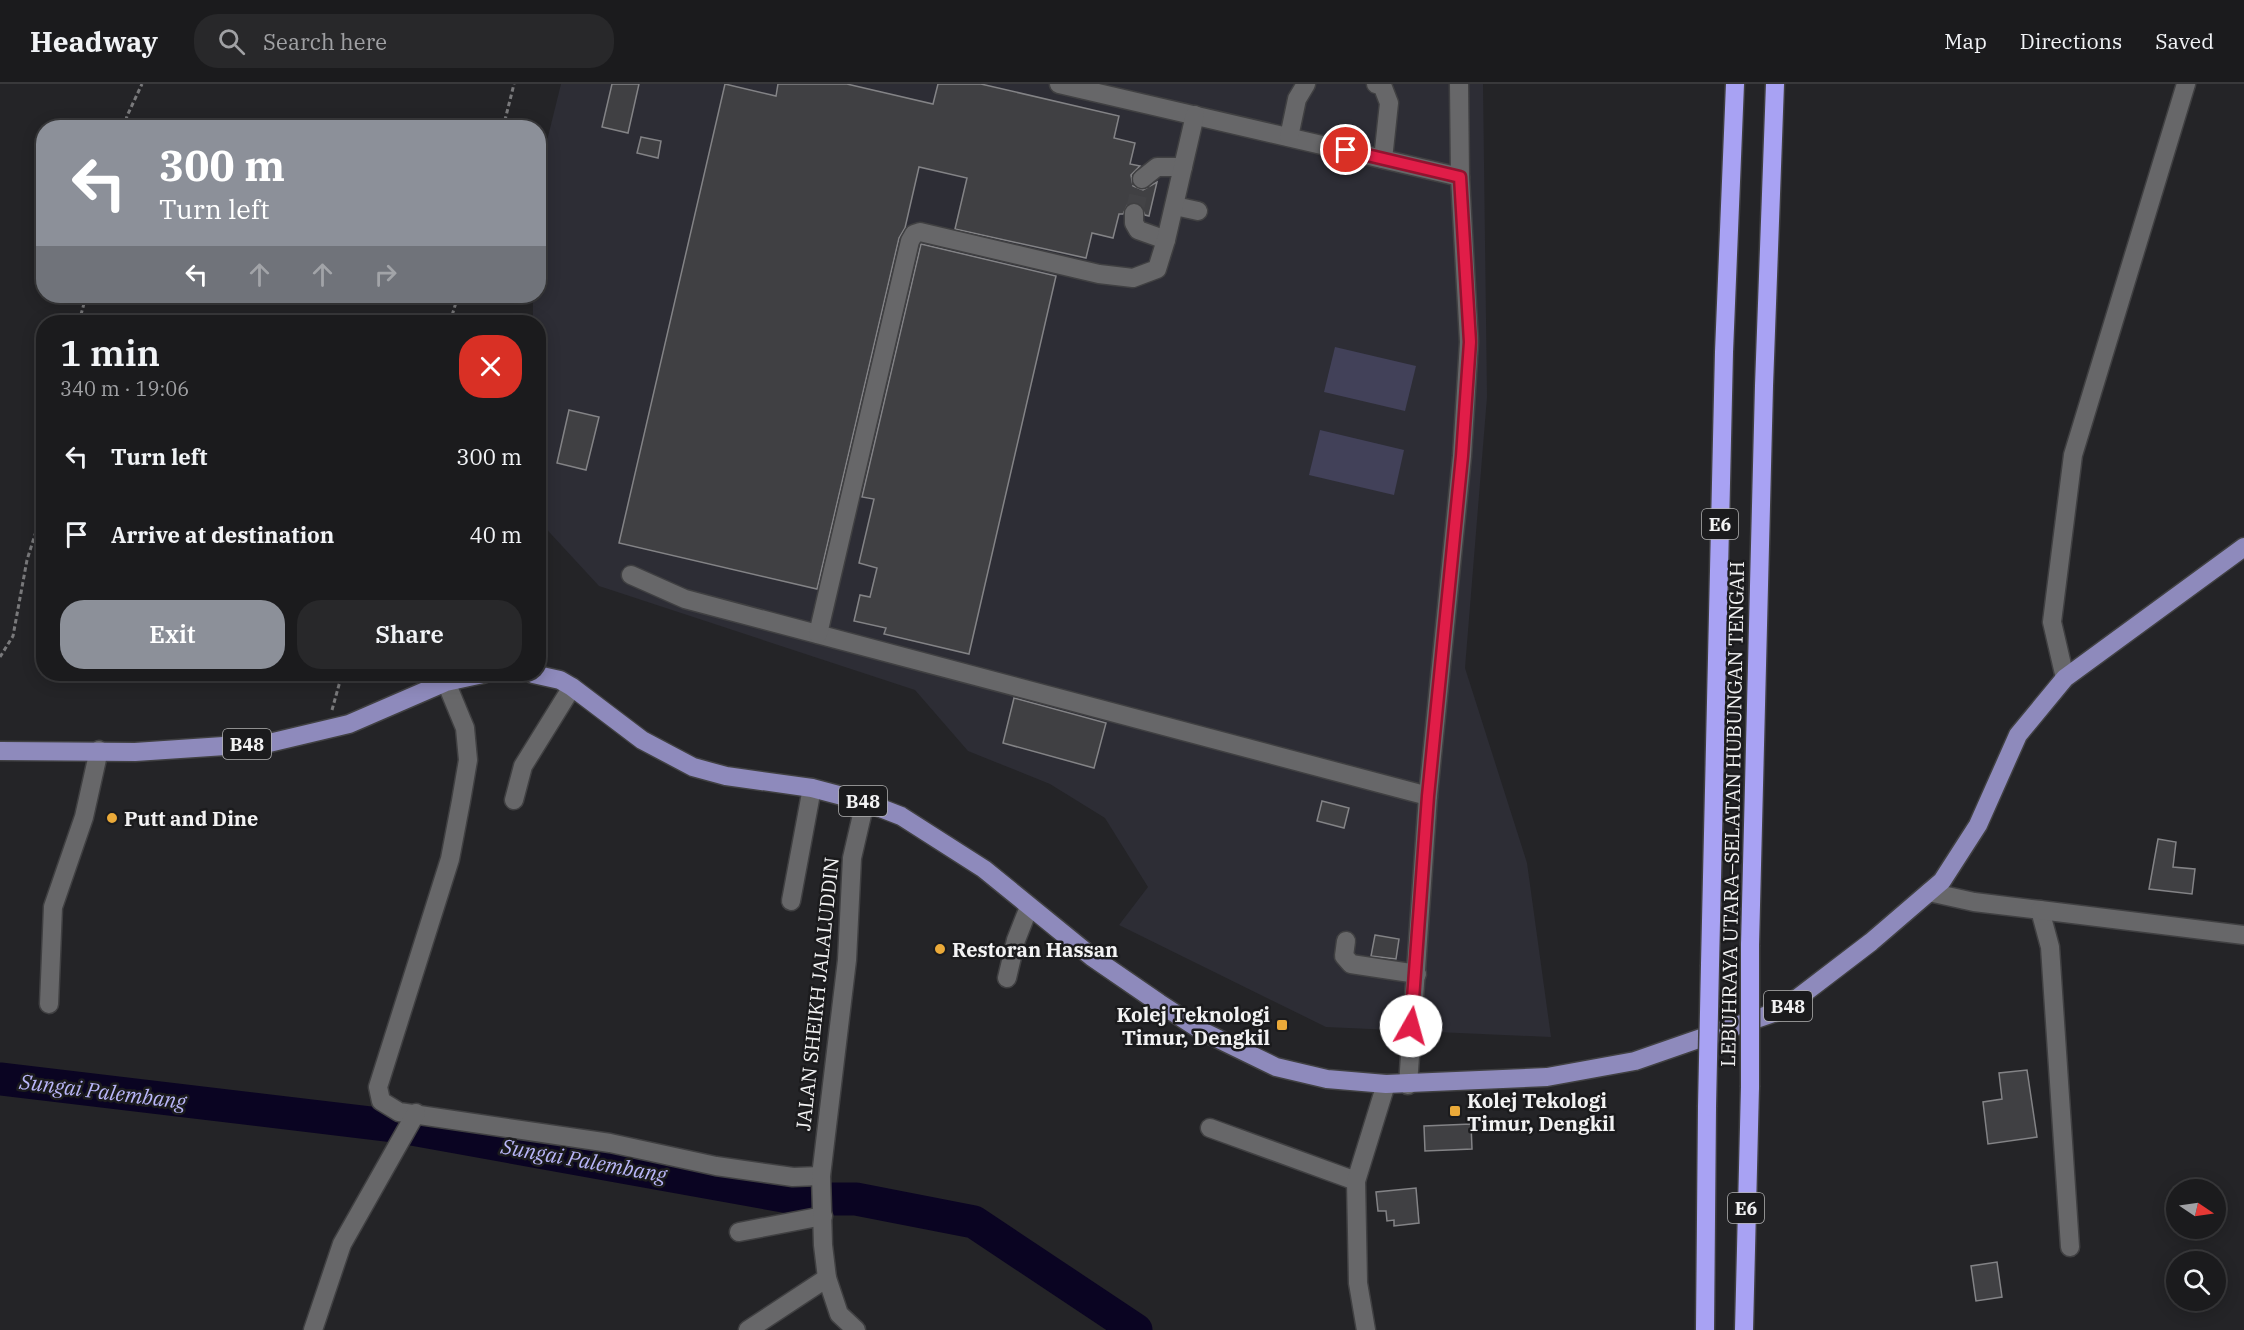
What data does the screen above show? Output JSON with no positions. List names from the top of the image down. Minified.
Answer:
{"streets":{"highway":["E6","LEBUHRAYA UTARA–SELATAN HUBUNGAN TENGAH"],"main road":["B48"],"street":["JALAN SHEIKH JALALUDDIN"]},"crossings":[["B48","JALAN SHEIKH JALALUDDIN"]],"water":["Sungai Palembang"],"places":{"other":["Putt and Dine","Restoran Hassan"],"transit":["Kolej Teknologi Timur, Dengkil","Kolej Tekologi Timur, Dengkil"]},"north":"right","page":{"header":"Headway","search":"Search here","nav":["Map","Directions","Saved"],"turn":["300 m","Turn left"],"heading":["1 min","340 m · 19:06"],"list":[{"name":"Turn left","value":"300 m"},{"name":"Arrive at destination","value":"40 m"}],"buttons":["Exit","Share"]}}
